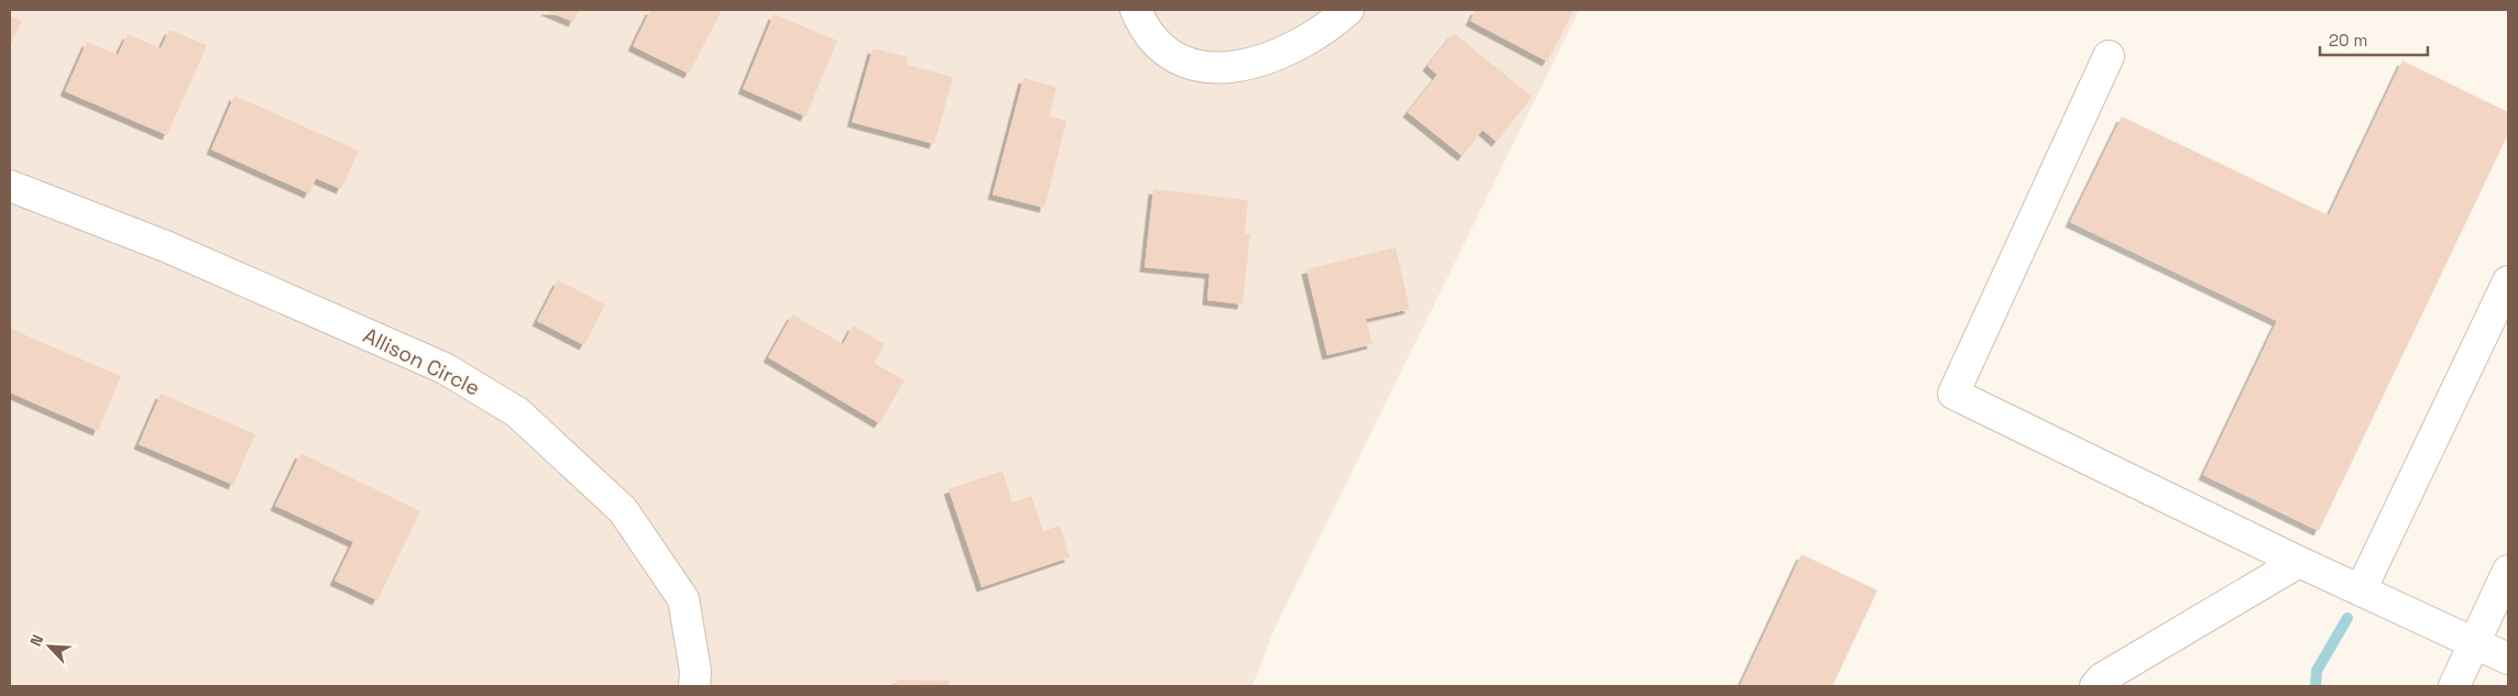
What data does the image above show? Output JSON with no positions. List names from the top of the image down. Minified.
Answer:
{"streets":{"street":["Allison Circle"]},"scale_bar":"20 m","north":"top left"}
